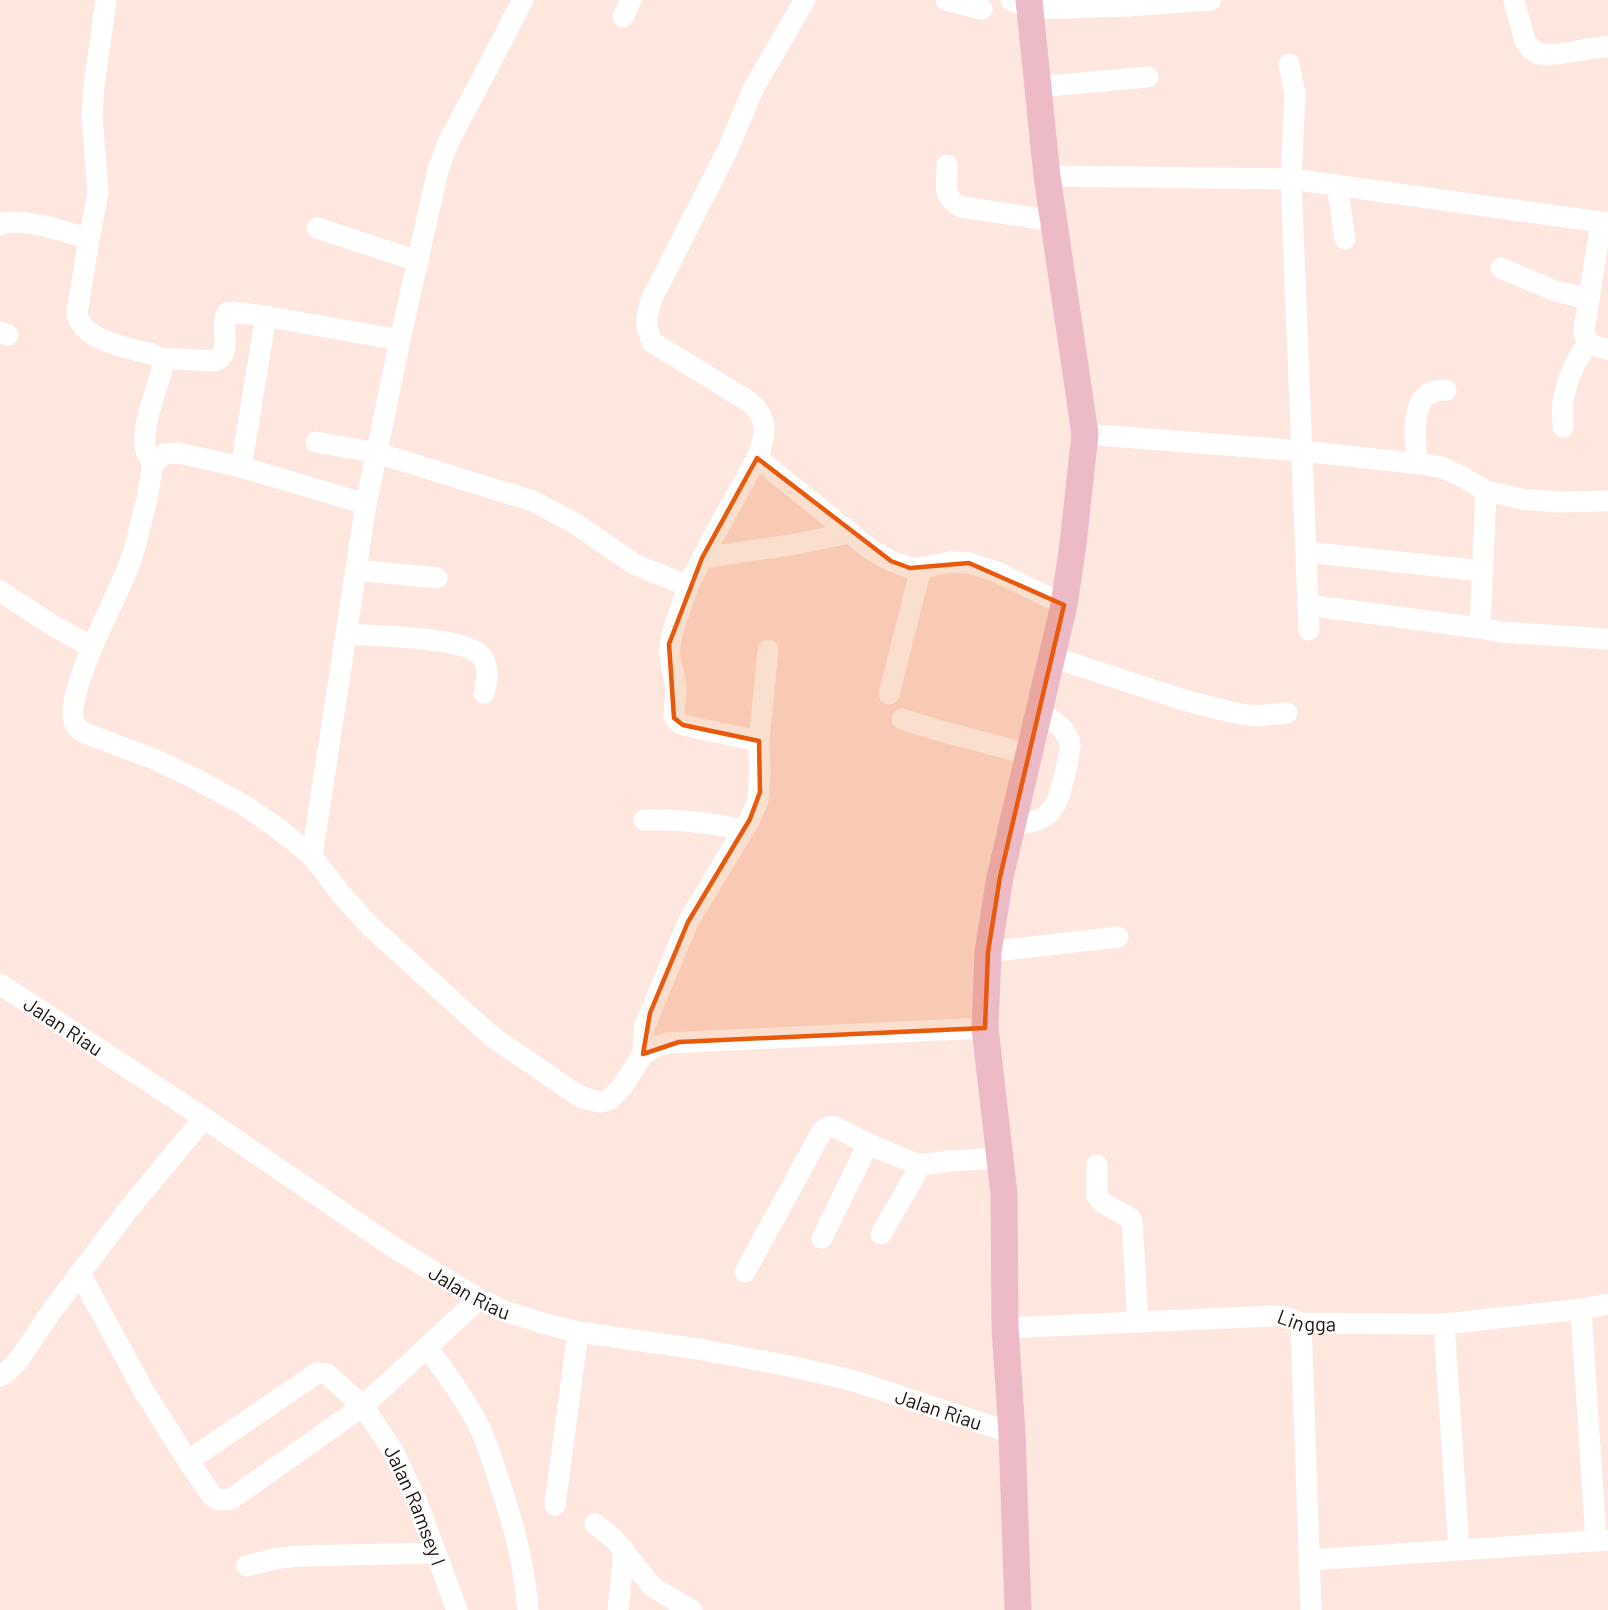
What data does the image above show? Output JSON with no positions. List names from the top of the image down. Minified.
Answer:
{"streets":{"street":["Jalan Riau","Lingga","Jalan Ramsey I"]}}
